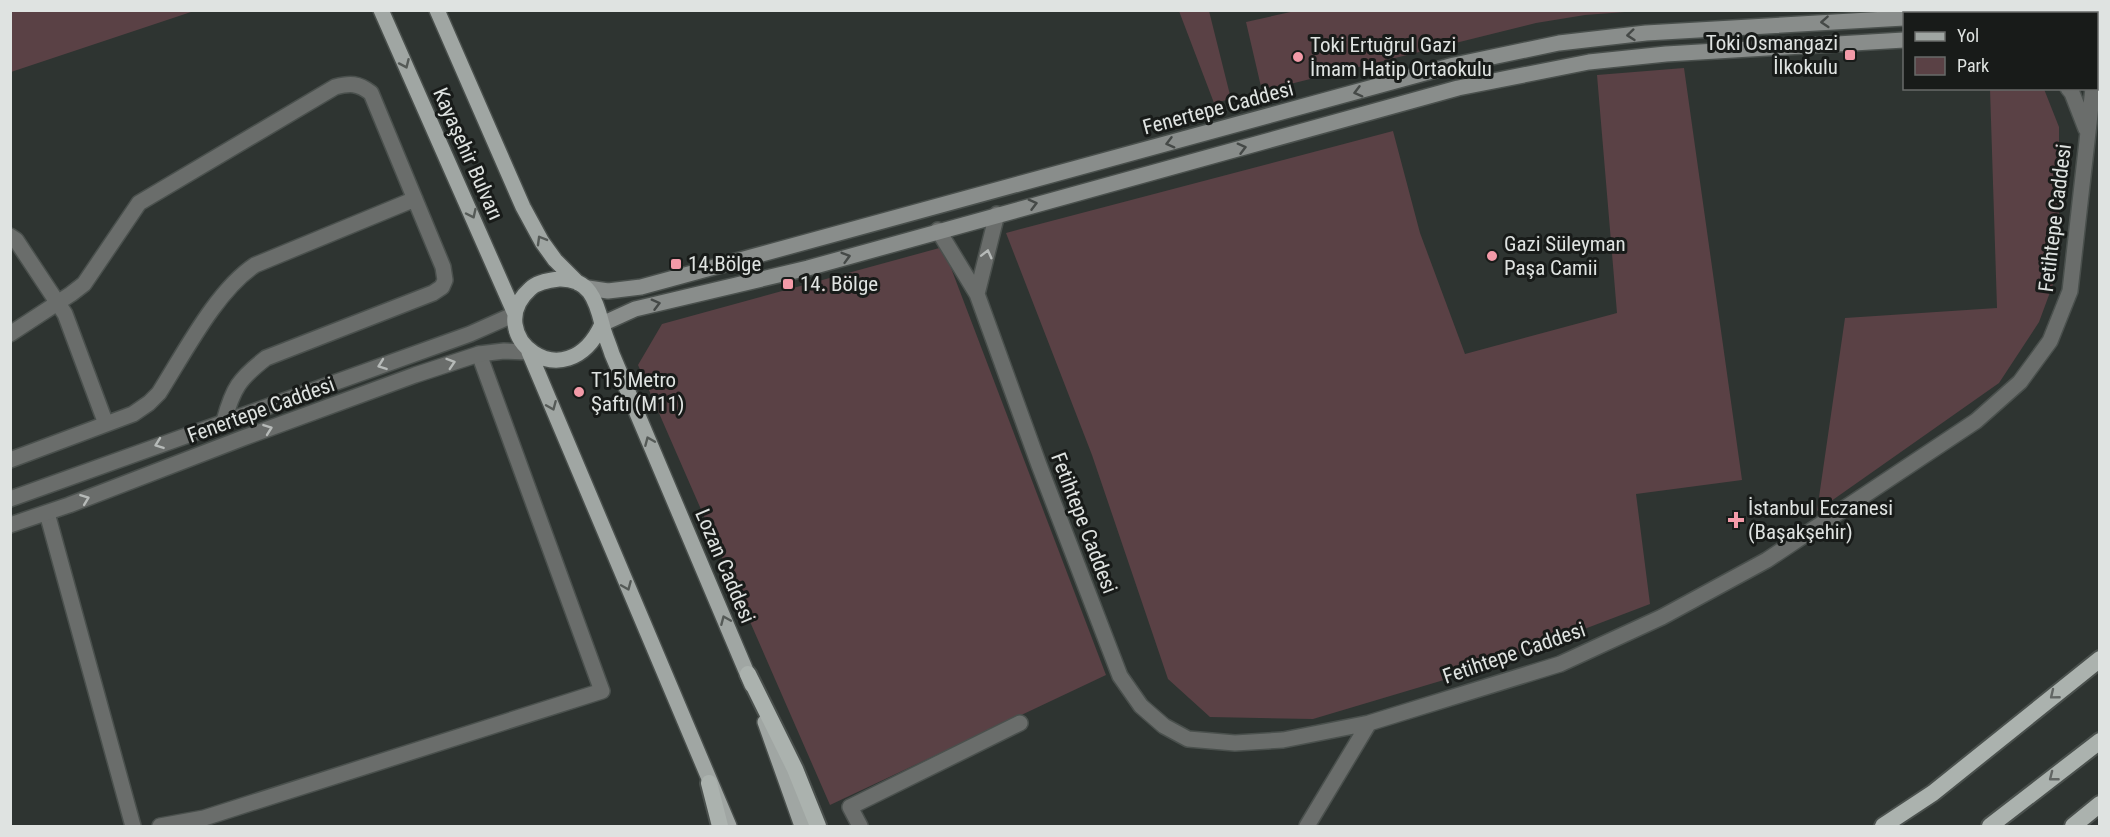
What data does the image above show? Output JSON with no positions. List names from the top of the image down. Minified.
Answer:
{"streets":{"main road":["Fenertepe Caddesi","Kayaşehir Bulvarı","Lozan Caddesi"],"street":["Fetihtepe Caddesi"]},"crossings":[["Fenertepe Caddesi","Kayaşehir Bulvarı"],["Fenertepe Caddesi","Lozan Caddesi"],["Kayaşehir Bulvarı","Lozan Caddesi"]],"places":{"transit":["Toki Osmangazi İlkokulu","14.Bölge","14. Bölge"],"other":["Toki Ertuğrul Gazi İmam Hatip Ortaokulu","Gazi Süleyman Paşa Camii","T15 Metro Şaftı (M11)"],"health":["İstanbul Eczanesi (Başakşehir)"]},"legend":["Yol","Park"]}
